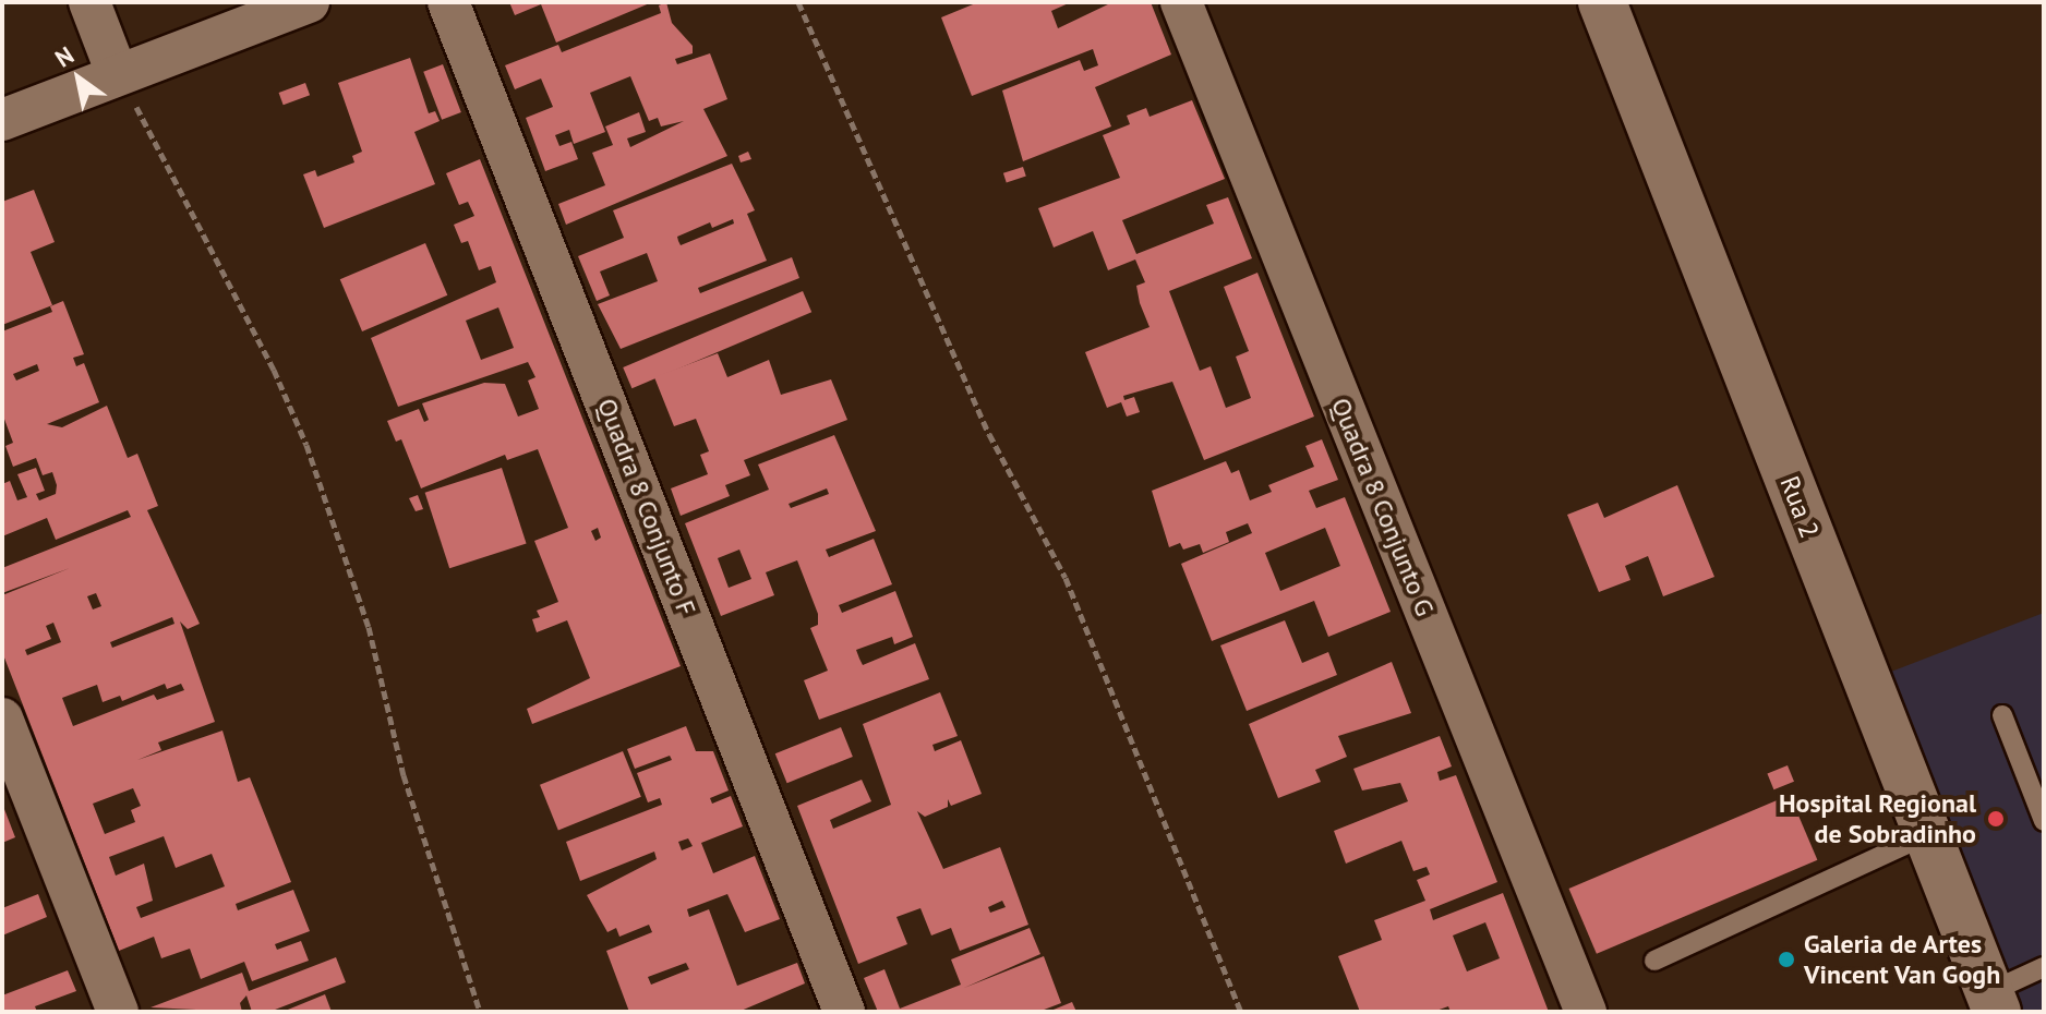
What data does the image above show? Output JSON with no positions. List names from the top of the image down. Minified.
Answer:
{"streets":{"street":["Quadra 8 Conjunto F","Quadra 8 Conjunto G","Rua 2"]},"places":["Hospital Regional de Sobradinho","Galeria de Artes Vincent Van Gogh"],"north":"top left"}
